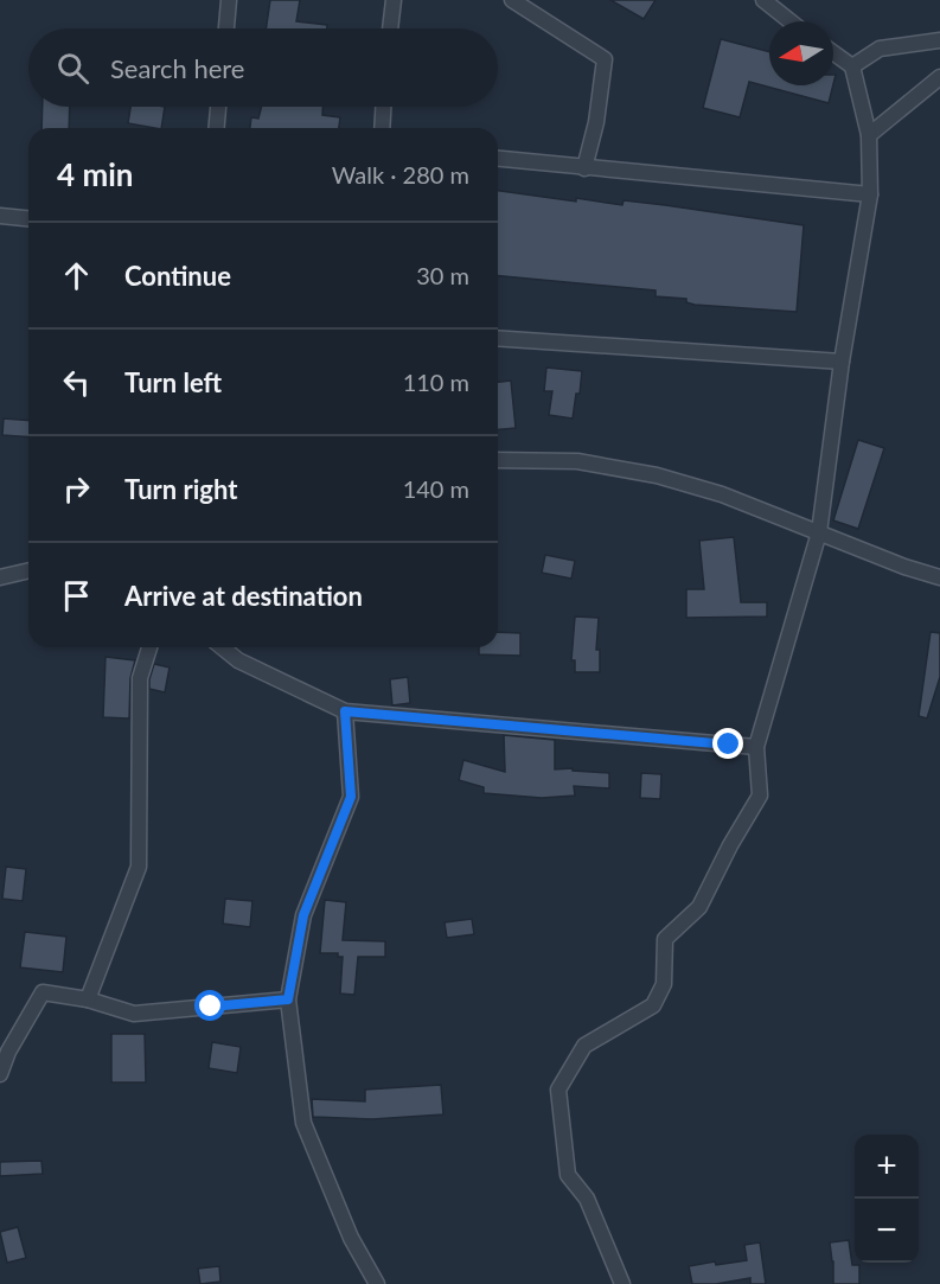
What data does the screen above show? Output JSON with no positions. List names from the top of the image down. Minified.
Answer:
{"north":"left","page":{"search":"Search here","heading":["4 min","Walk · 280 m"],"list":[["Continue","30 m"],["Turn left","110 m"],["Turn right","140 m"],"Arrive at destination"],"map_buttons":["+","−"]}}
